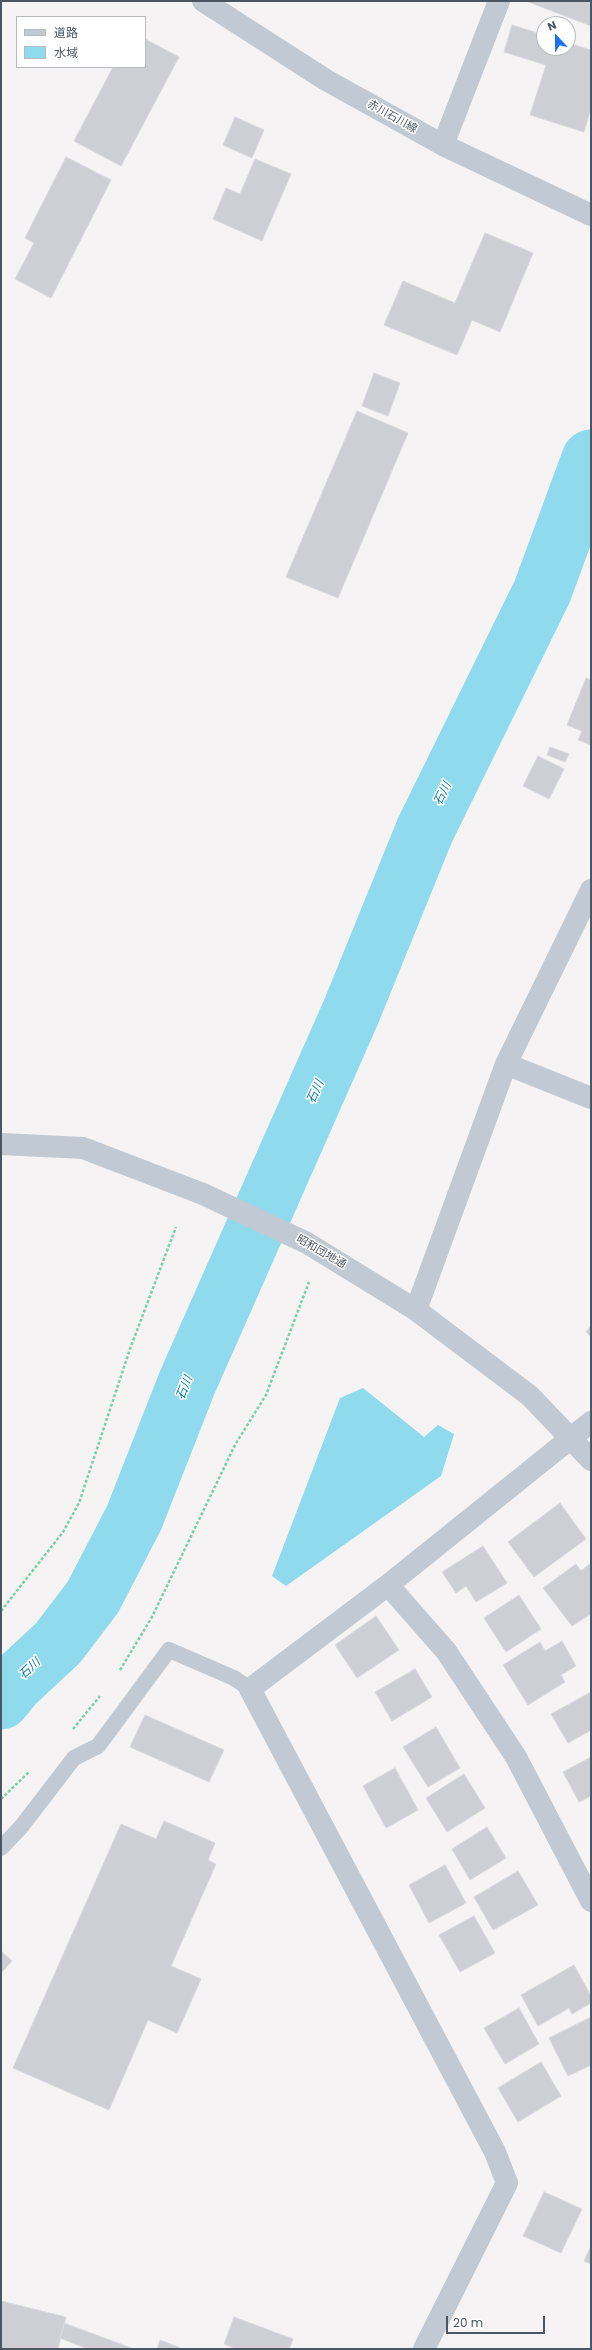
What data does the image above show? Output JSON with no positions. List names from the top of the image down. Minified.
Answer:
{"streets":{"street":["赤川石川線","昭和団地通"]},"water":["石川"],"legend":["道路","水域"],"scale_bar":"20 m","north":"top"}
